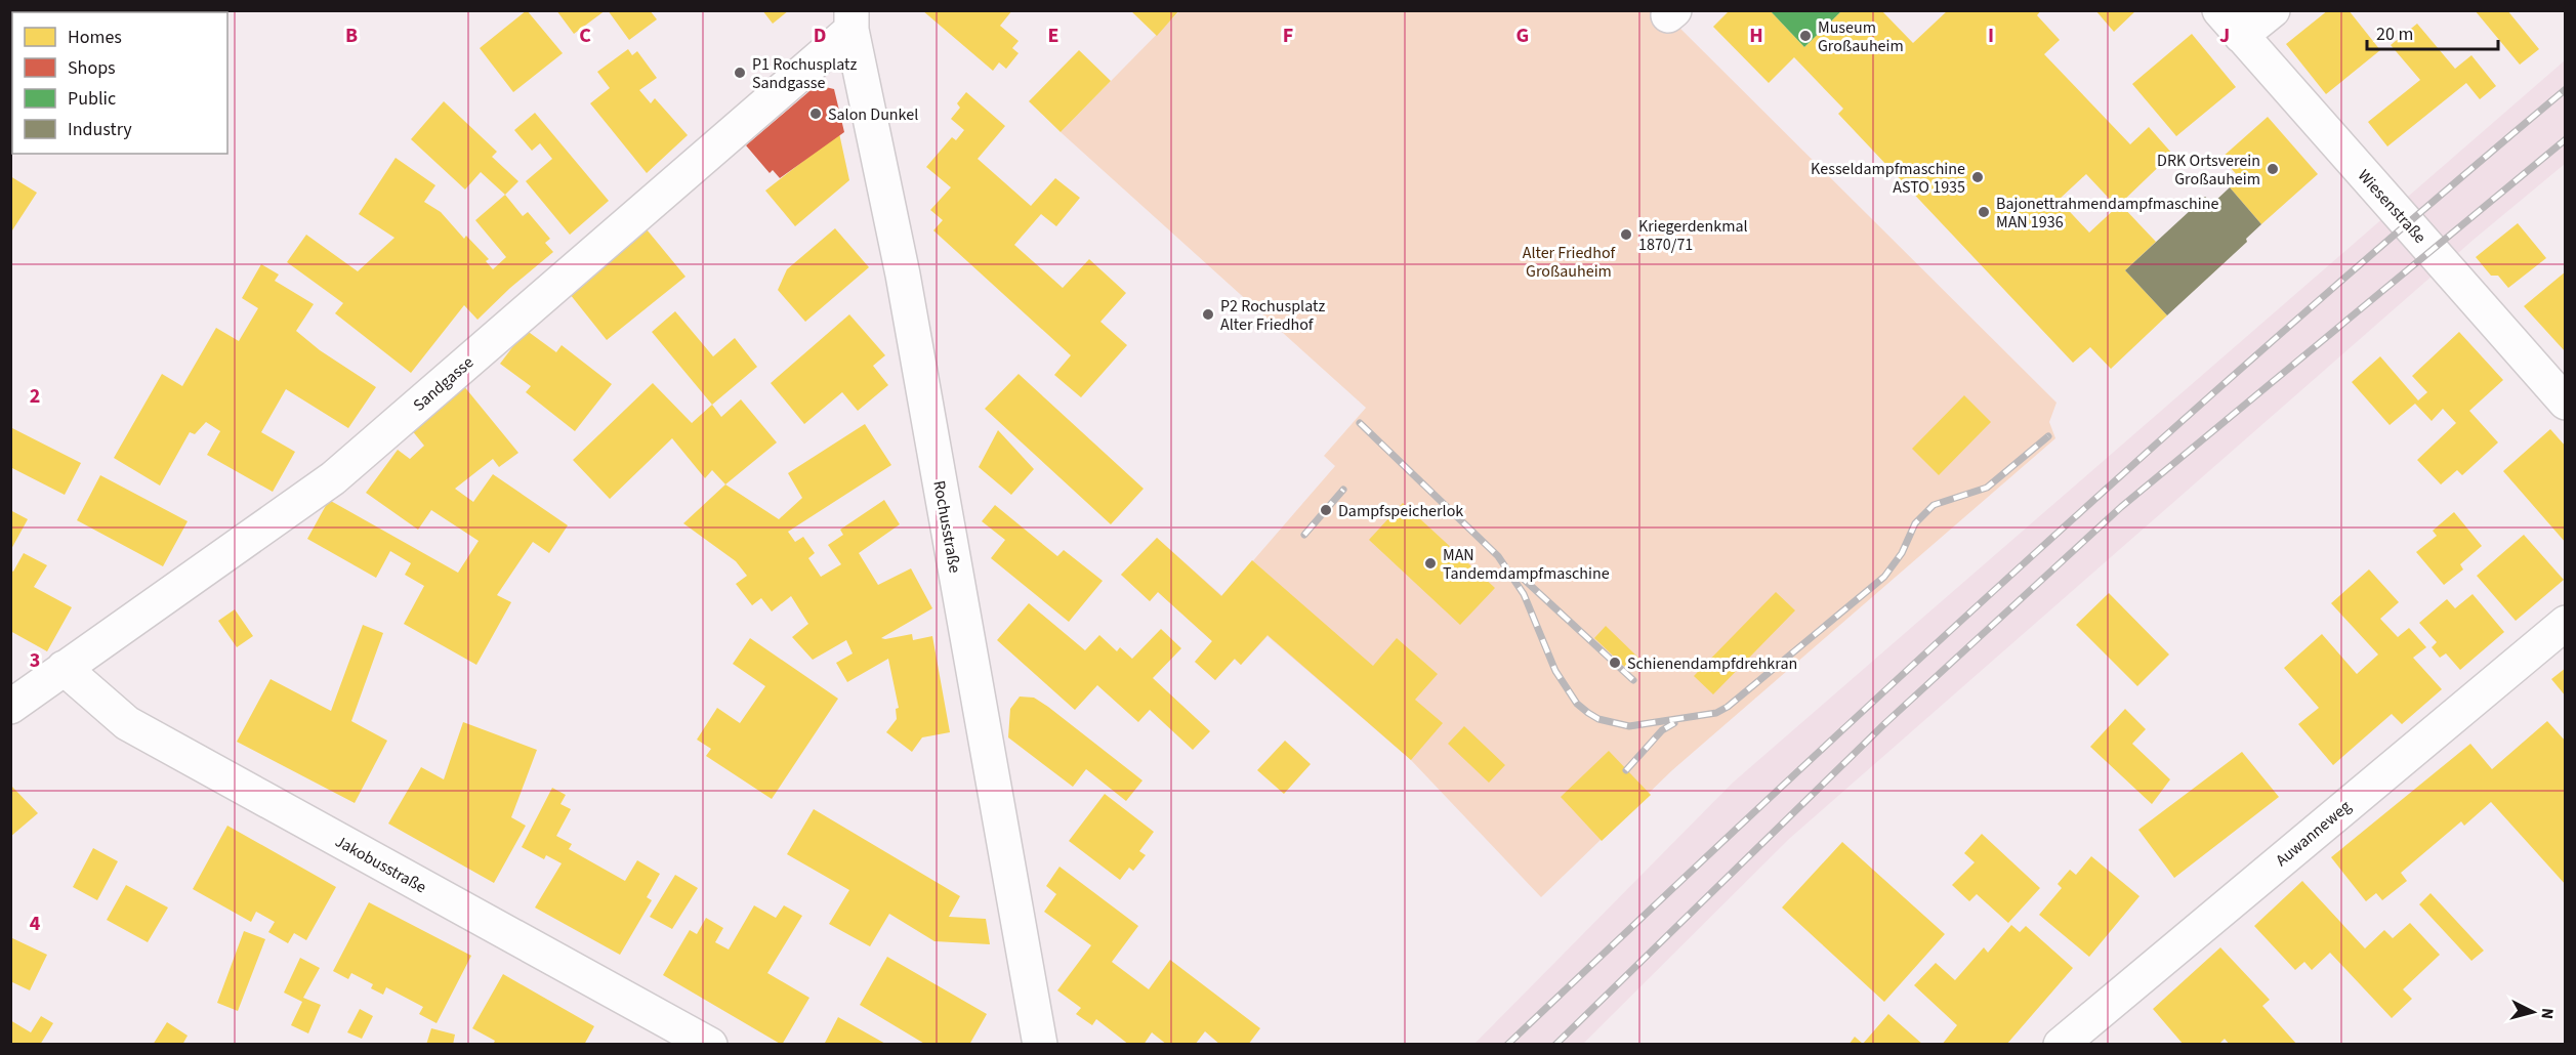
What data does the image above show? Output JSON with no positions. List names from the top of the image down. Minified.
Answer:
{"streets":{"street":["Wiesenstraße","Sandgasse","Rochusstraße","Auwanneweg","Jakobusstraße"]},"crossings":[["Sandgasse","Rochusstraße"],["Sandgasse","Jakobusstraße"]],"parks":["Alter Friedhof Großauheim"],"places":["Museum Großauheim","P1 Rochusplatz Sandgasse","Salon Dunkel","DRK Ortsverein Großauheim","Kesseldampfmaschine ASTO 1935","Bajonettrahmendampfmaschine MAN 1936","Kriegerdenkmal 1870/71","P2 Rochusplatz Alter Friedhof","Dampfspeicherlok","MAN Tandemdampfmaschine","Schienendampfdrehkran"],"legend":["Homes","Shops","Public","Industry"],"scale_bar":"20 m","north":"right","grid":{"columns":["B","C","D","E","F","G","H","I","J"],"rows":["2","3","4"]}}
